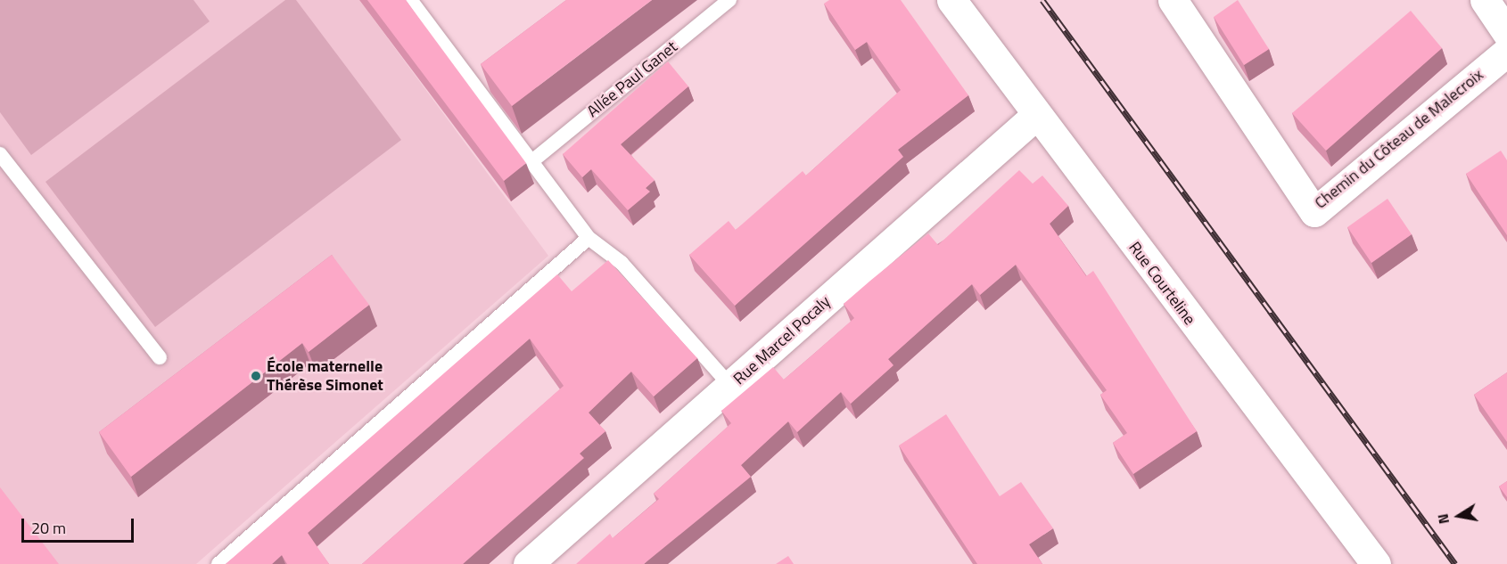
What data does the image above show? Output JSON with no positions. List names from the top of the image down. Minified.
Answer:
{"streets":{"street":["Chemin du Côteau de Malecroix","Rue Courteline","Rue Marcel Pocaly"],"lane":["Allée Paul Ganet"]},"crossings":[["Rue Courteline","Rue Marcel Pocaly"]],"places":["École maternelle Thérèse Simonet"],"scale_bar":"20 m","north":"left"}
